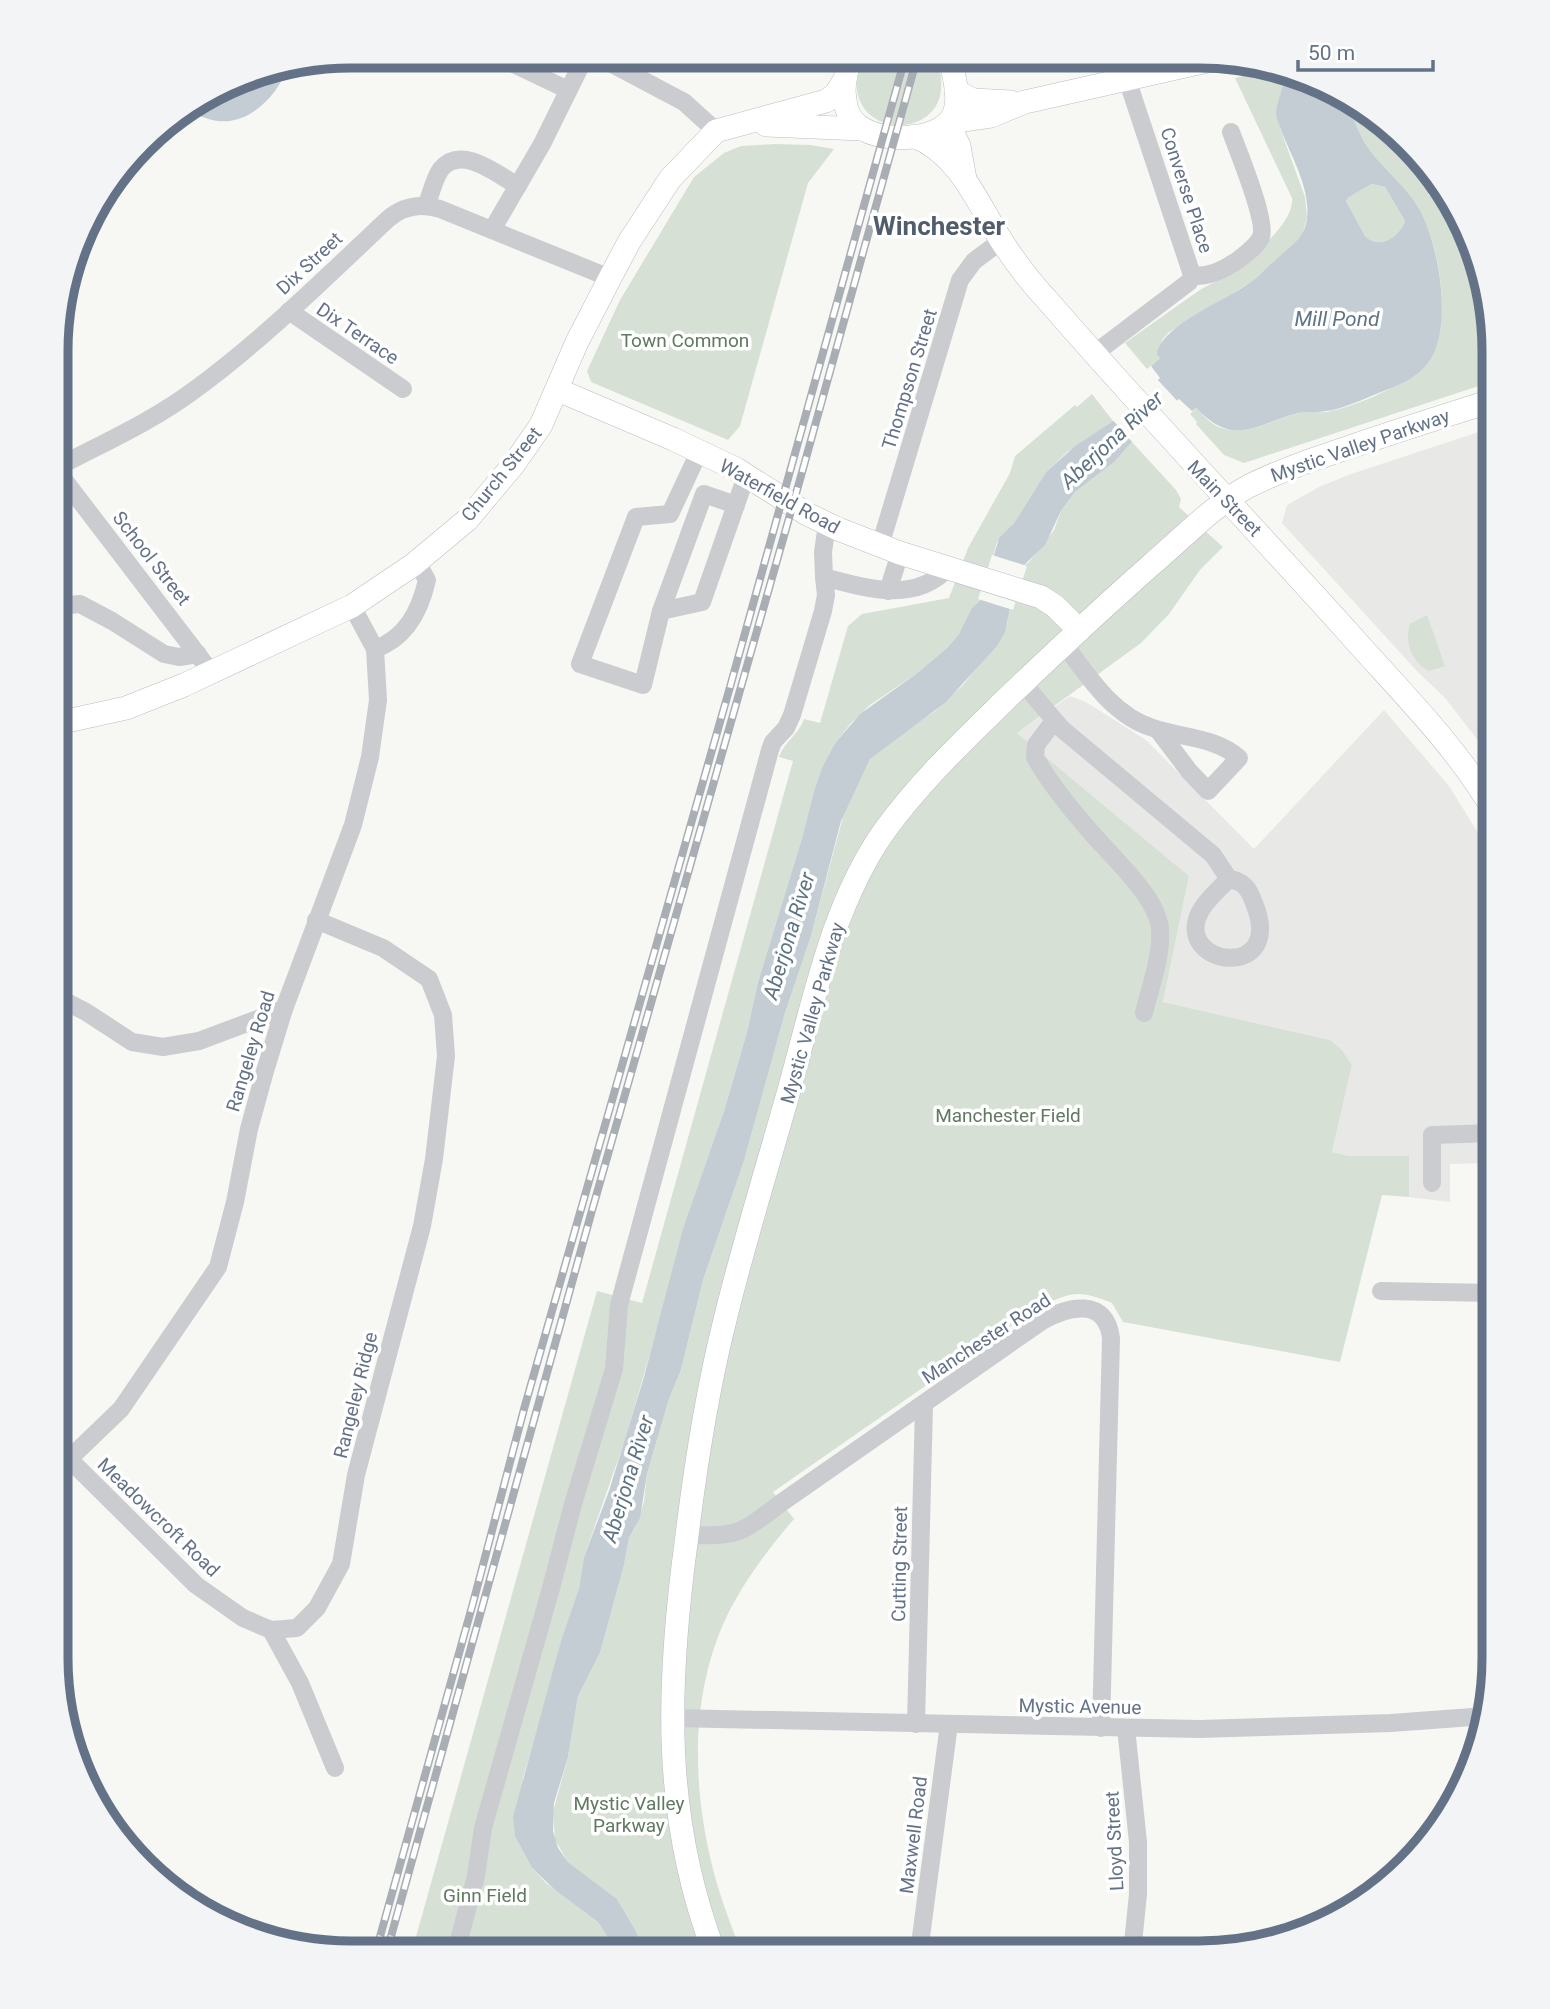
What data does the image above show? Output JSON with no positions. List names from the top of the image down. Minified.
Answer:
{"streets":{"main road":["Mystic Valley Parkway","Church Street","Waterfield Road","Main Street"],"street":["Converse Place","Dix Street","Dix Terrace","Thompson Street","School Street","Rangeley Road","Manchester Road","Rangeley Ridge","Meadowcroft Road","Cutting Street","Mystic Avenue","Maxwell Road","Lloyd Street"]},"crossings":[["Converse Place","Main Street"],["Dix Street","Dix Terrace"],["Thompson Street","Waterfield Road"],["Thompson Street","Main Street"],["Mystic Valley Parkway","Waterfield Road"],["Mystic Valley Parkway","Main Street"],["Mystic Valley Parkway","Manchester Road"],["Mystic Valley Parkway","Mystic Avenue"],["Church Street","Waterfield Road"],["Church Street","School Street"],["Church Street","Rangeley Road"],["Rangeley Road","Rangeley Ridge"],["Manchester Road","Cutting Street"],["Manchester Road","Mystic Avenue"],["Rangeley Ridge","Meadowcroft Road"],["Cutting Street","Mystic Avenue"],["Mystic Avenue","Maxwell Road"],["Mystic Avenue","Lloyd Street"]],"districts":["Winchester"],"water":["Mill Pond","Aberjona River"],"parks":["Town Common","Manchester Field","Mystic Valley Parkway","Ginn Field"],"scale_bar":"50 m"}
